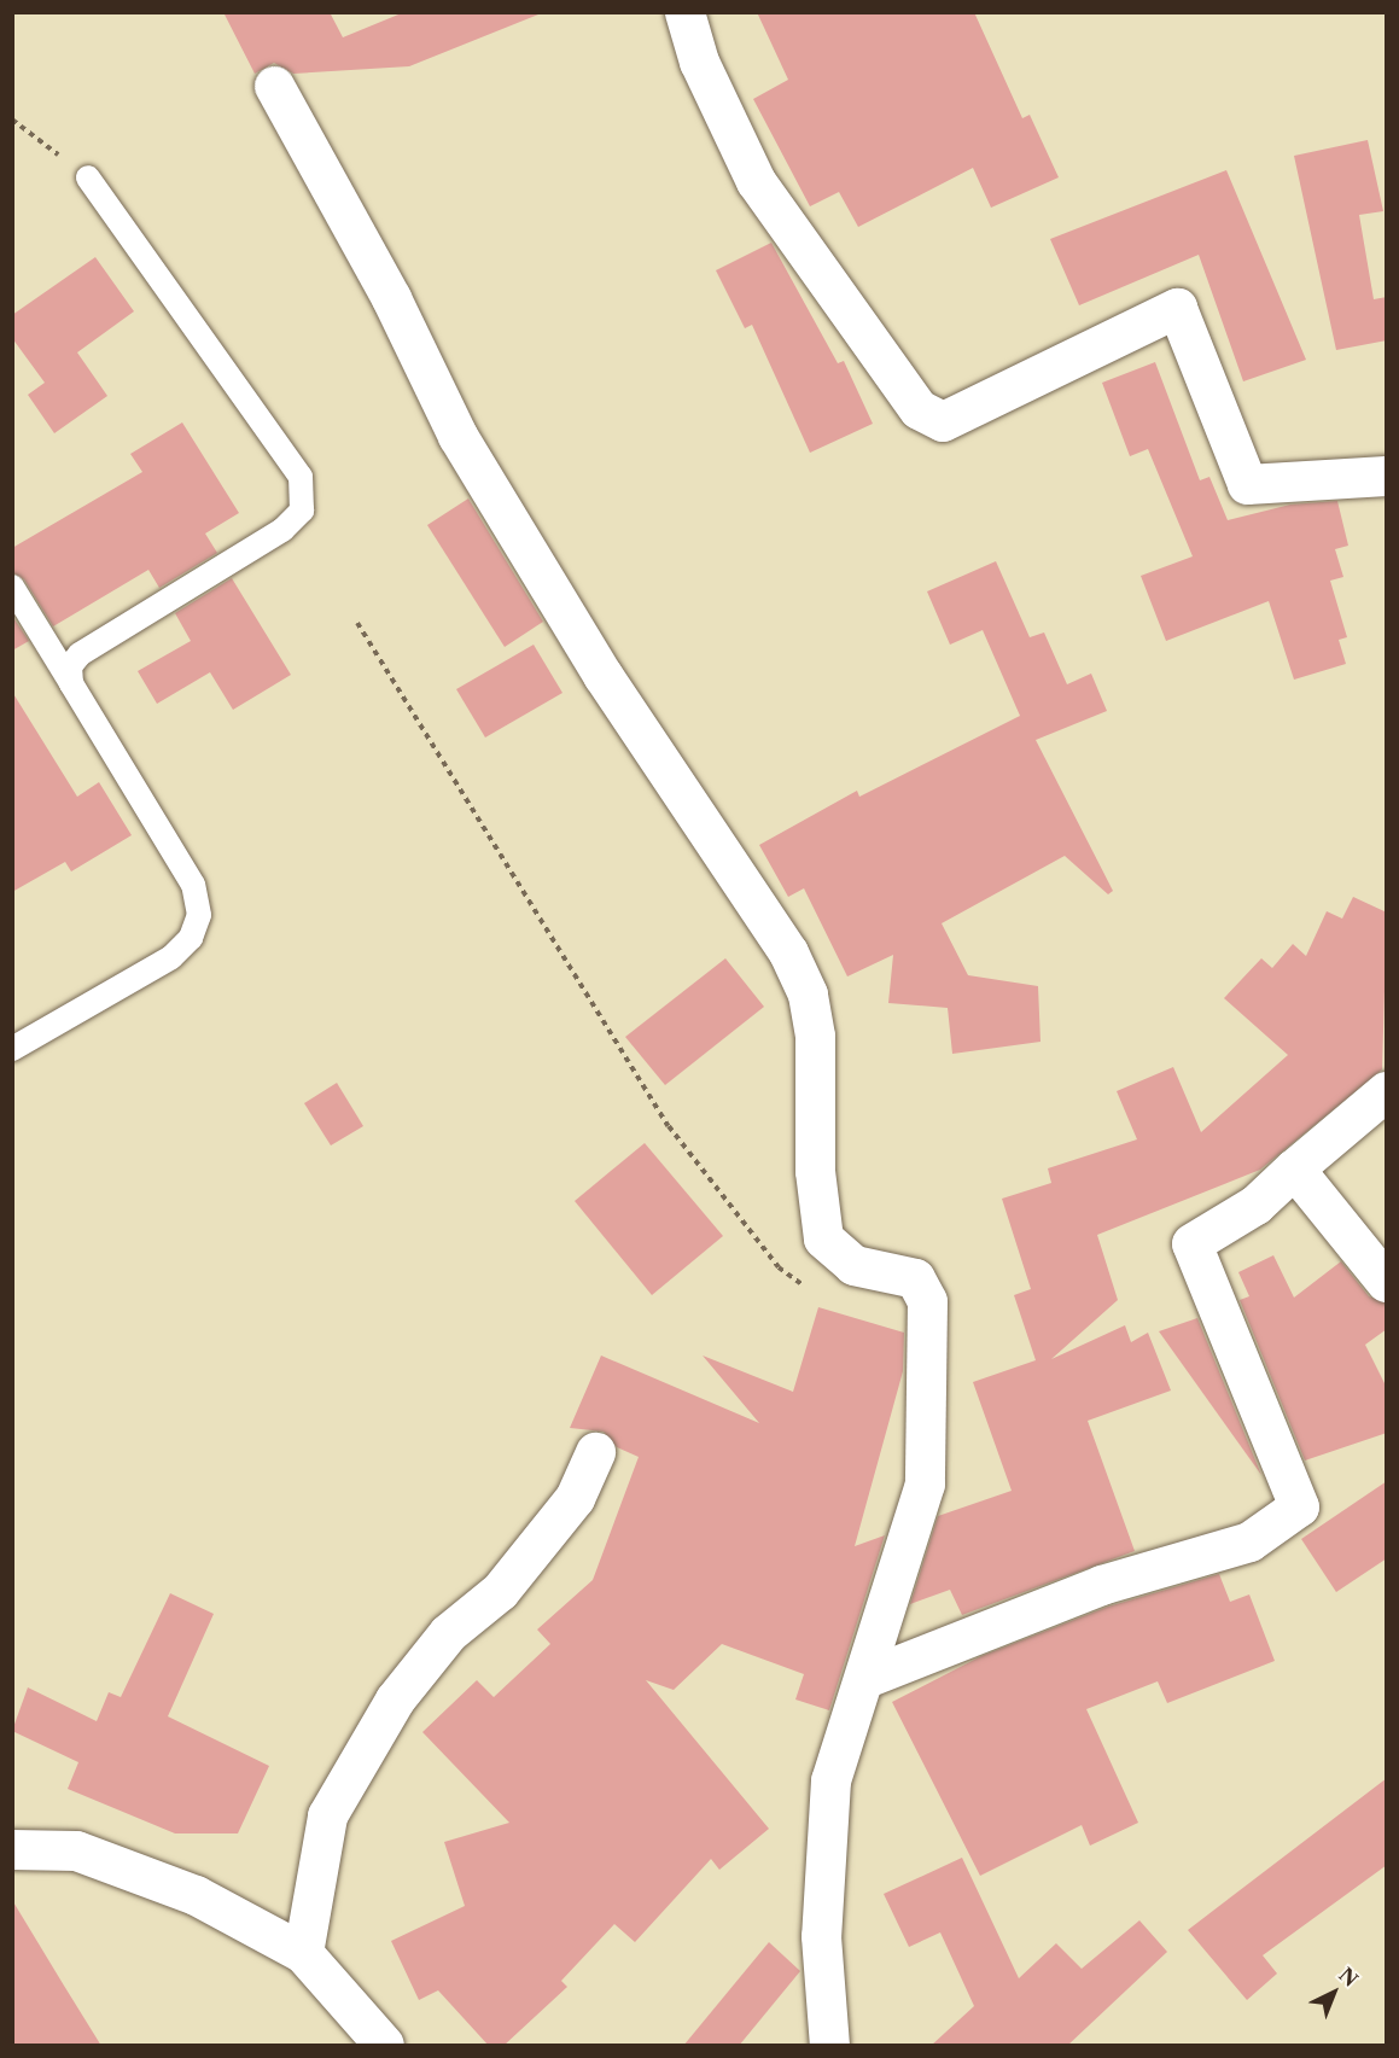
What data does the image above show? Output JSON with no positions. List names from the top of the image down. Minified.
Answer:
{"north":"top right"}
